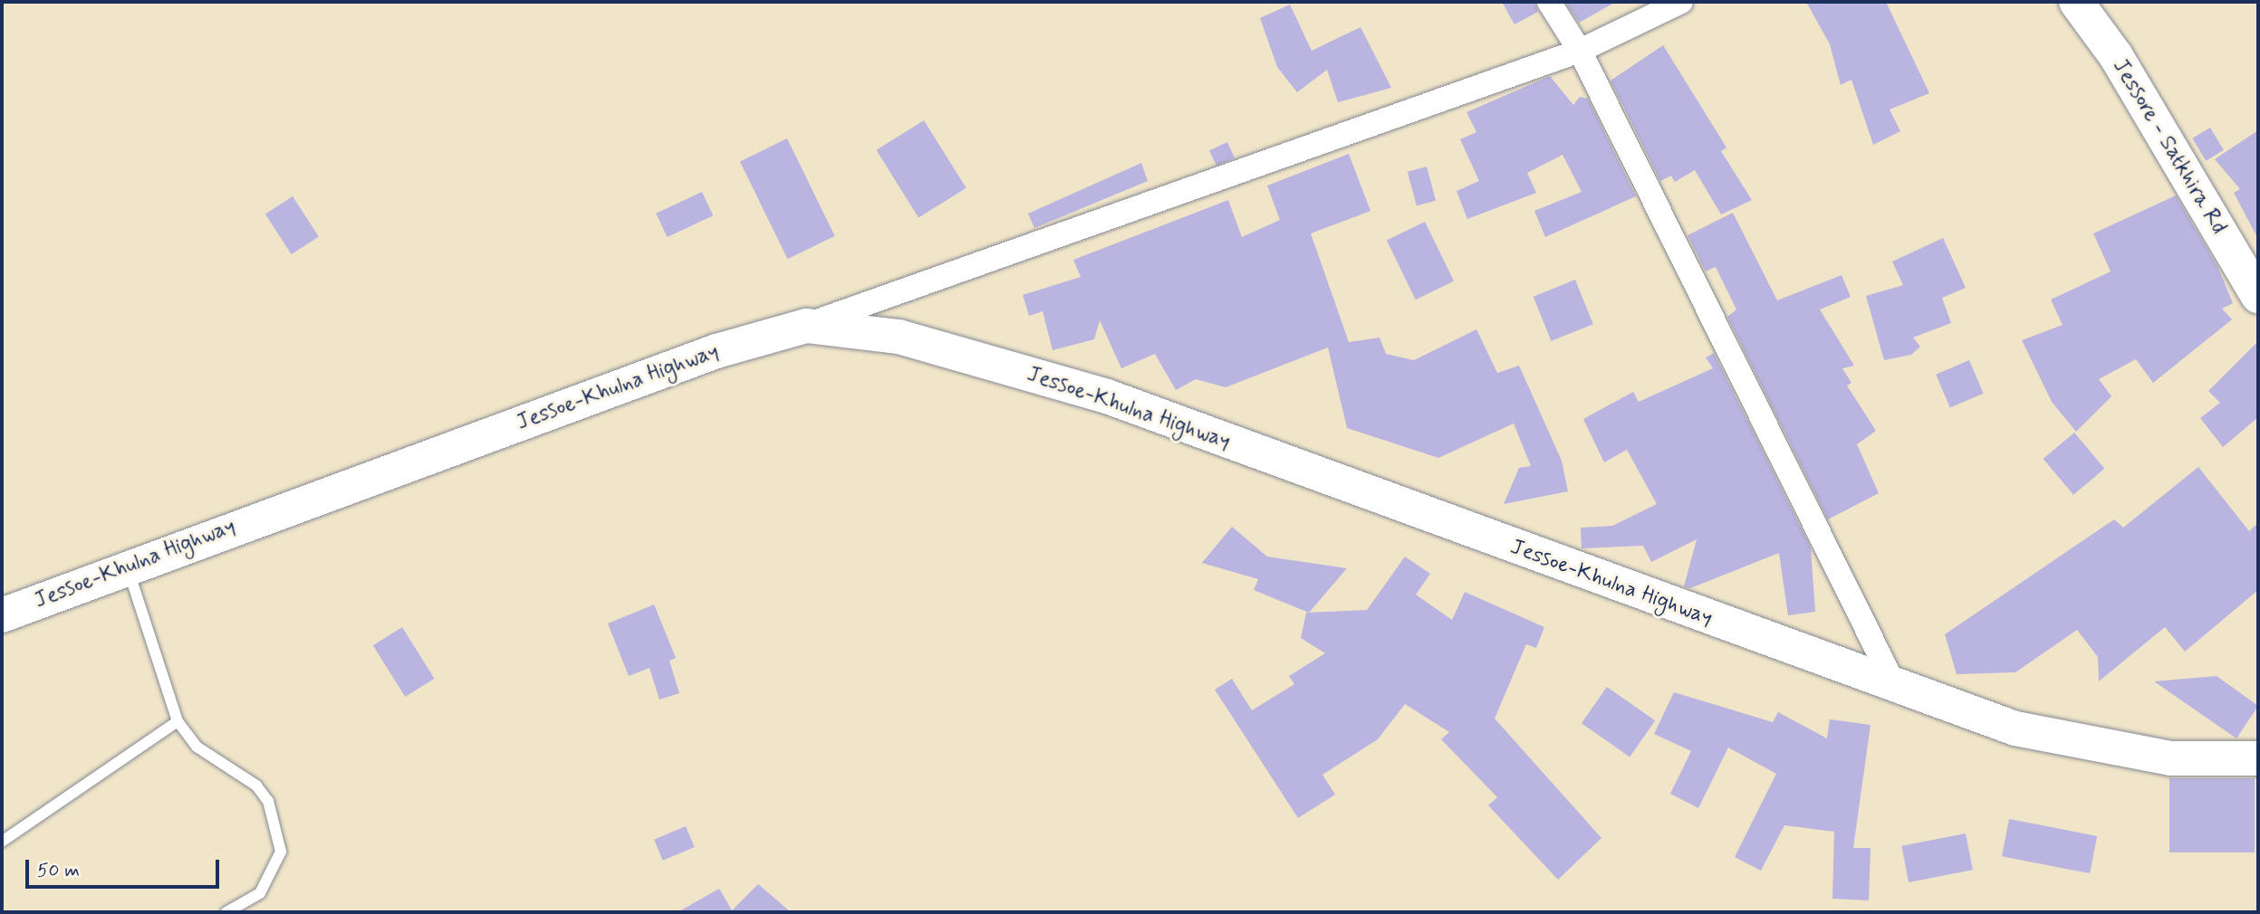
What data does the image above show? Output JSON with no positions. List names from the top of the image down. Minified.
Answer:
{"streets":{"main road":["Jessore - Satkhira Rd","Jessoe-Khulna Highway"]},"scale_bar":"50 m"}
